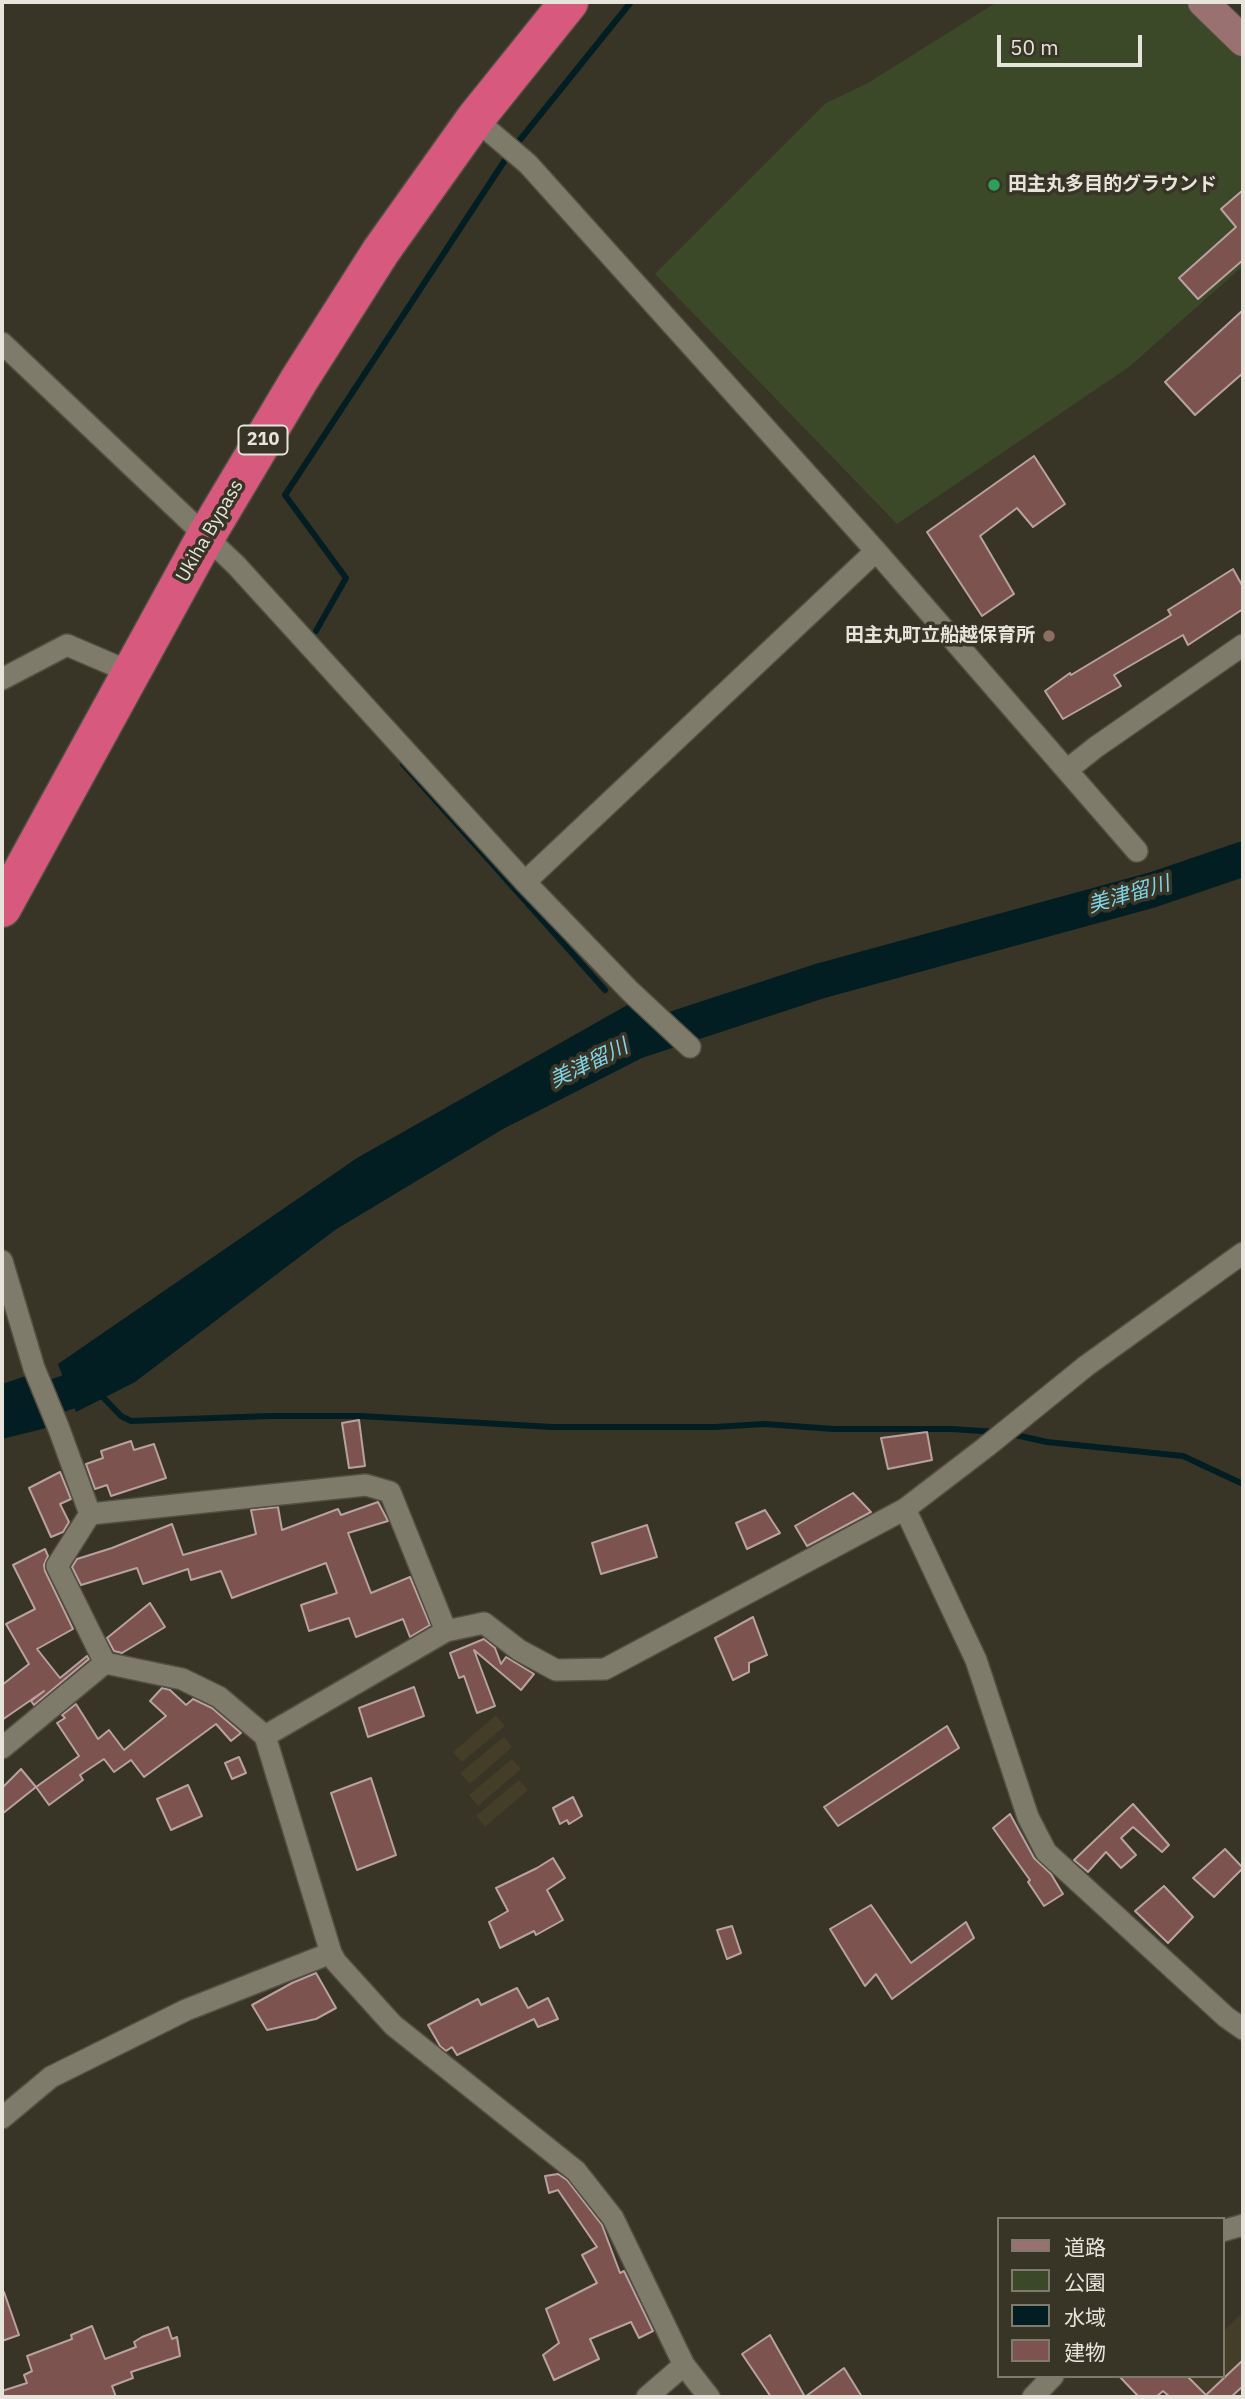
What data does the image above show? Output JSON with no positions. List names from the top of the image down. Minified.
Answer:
{"streets":{"highway":["210","Ukiha Bypass"]},"water":["美津留川"],"places":["田主丸多目的グラウンド","田主丸町立船越保育所"],"legend":["道路","公園","水域","建物"],"scale_bar":"50 m"}
